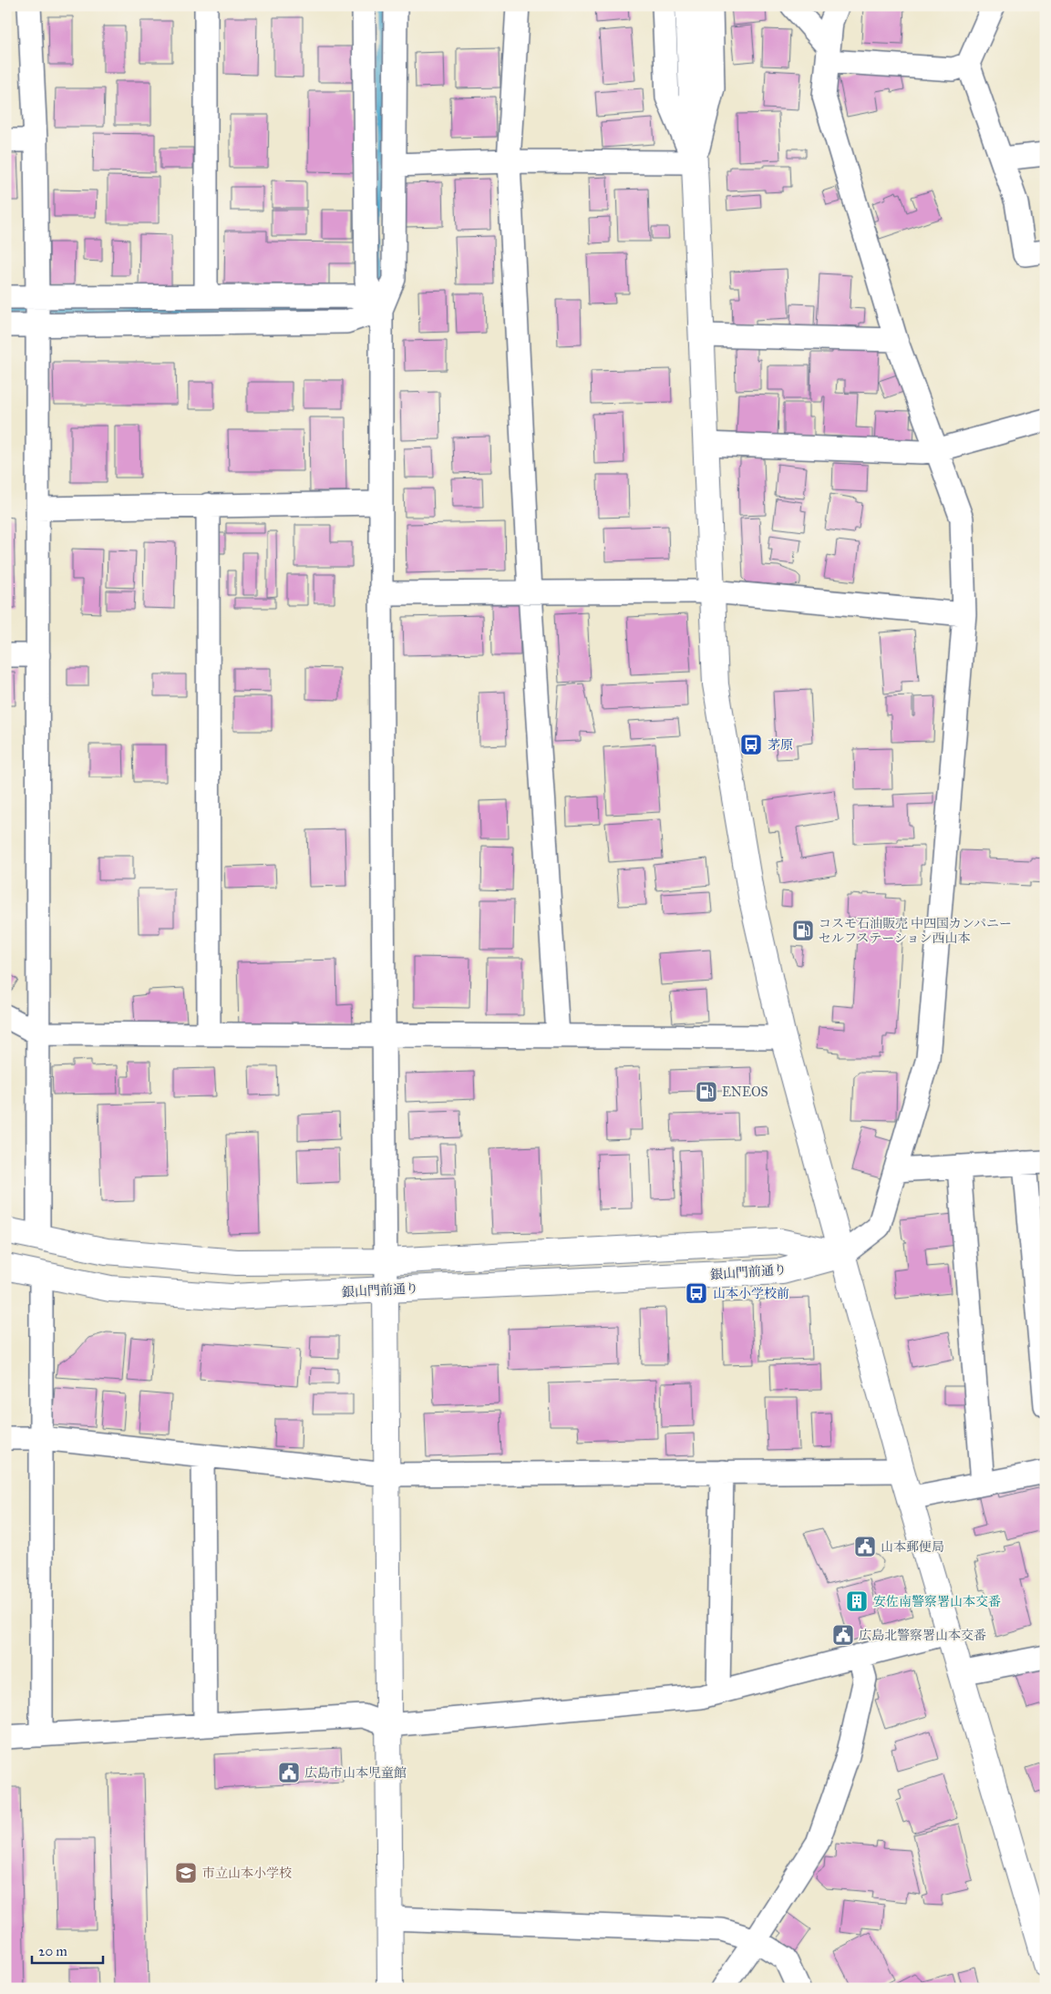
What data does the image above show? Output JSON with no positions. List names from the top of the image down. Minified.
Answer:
{"streets":{"street":["銀山門前通り"]},"places":{"bus stop":["茅原","山本小学校前"],"fuel station":["コスモ石油販売 中四国カンパニー セルフステーション西山本","ENEOS"],"public building":["山本郵便局","広島北警察署山本交番","広島市山本児童館"],"building":["安佐南警察署山本交番"],"school or university":["市立山本小学校"]},"scale_bar":"20 m"}
